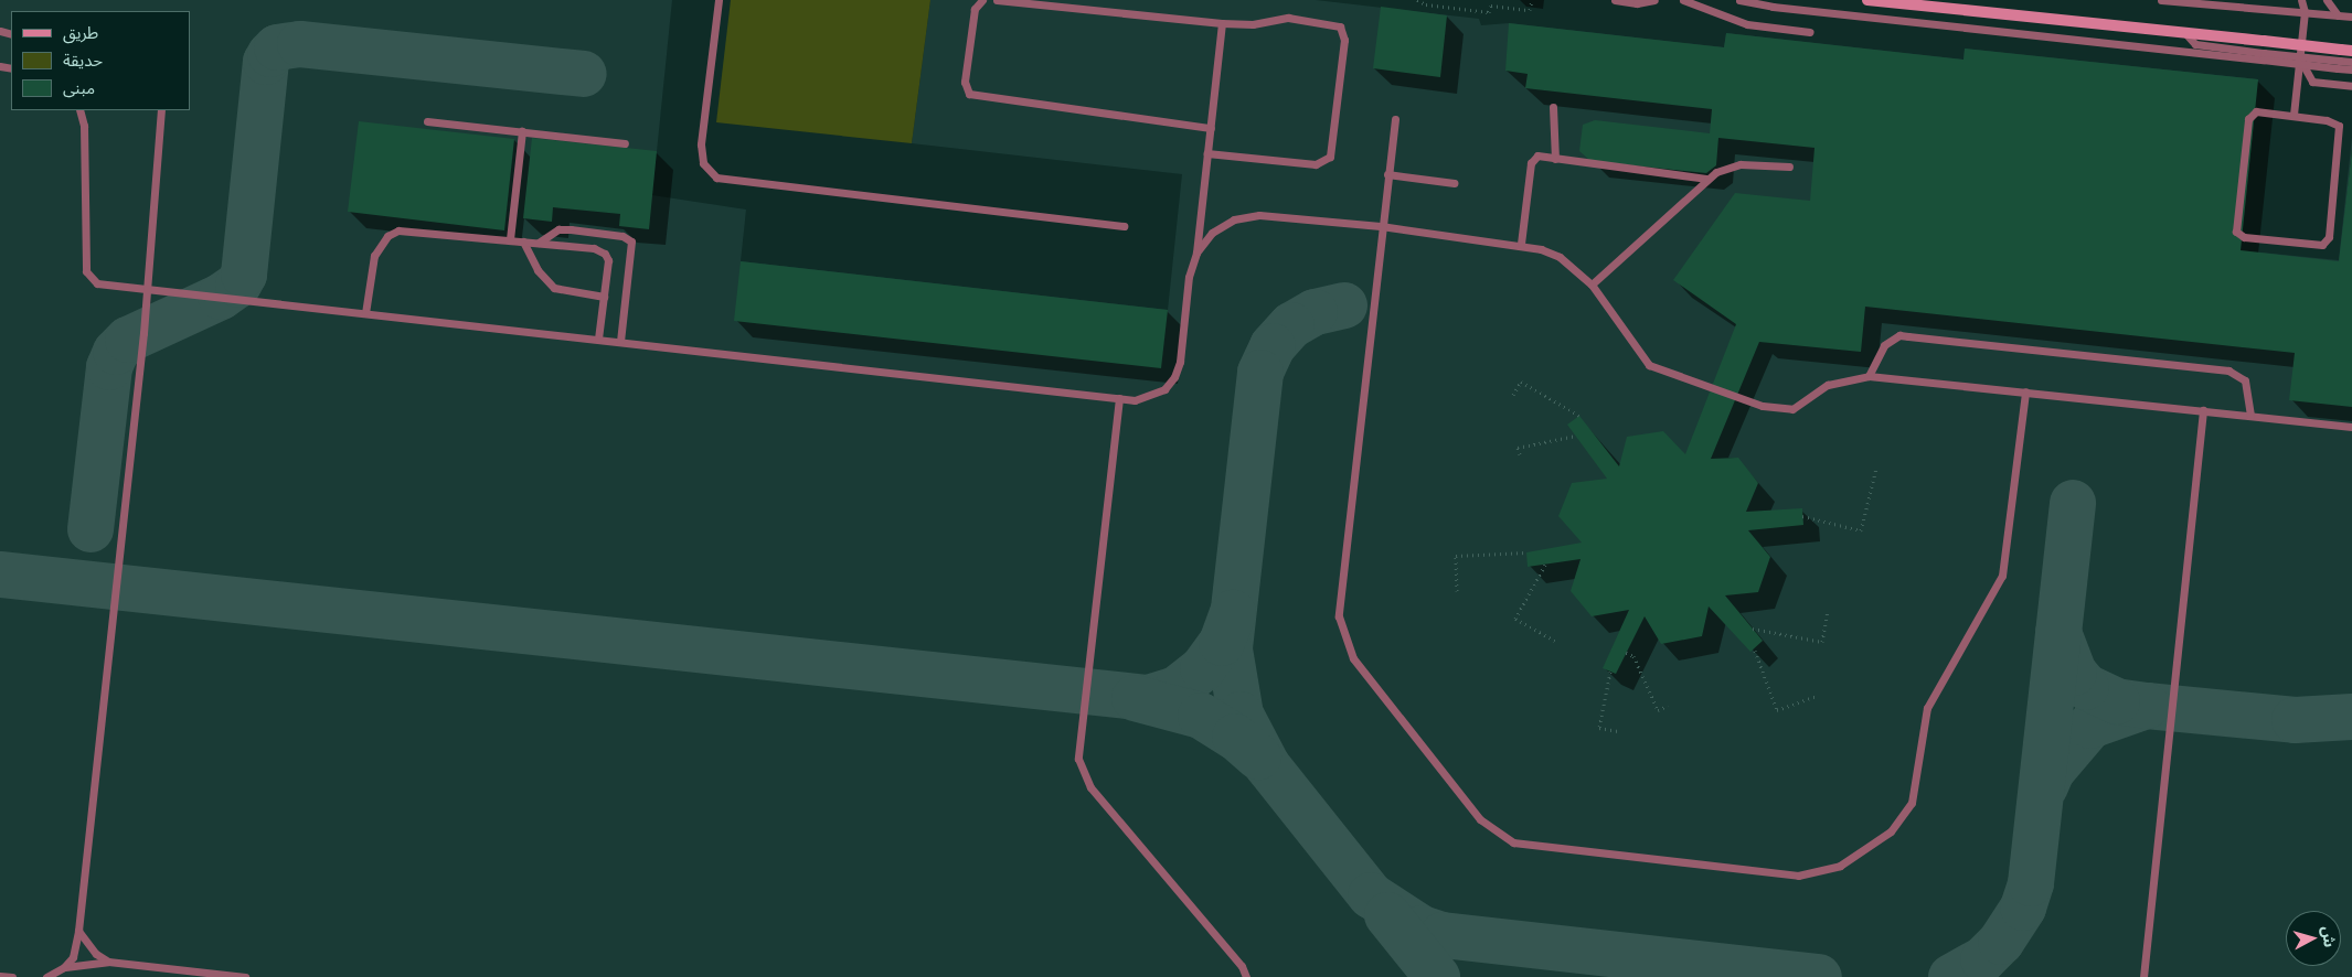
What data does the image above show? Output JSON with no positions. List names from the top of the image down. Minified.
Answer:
{"legend":["طريق","حديقة","مبنى"],"north":"right"}
